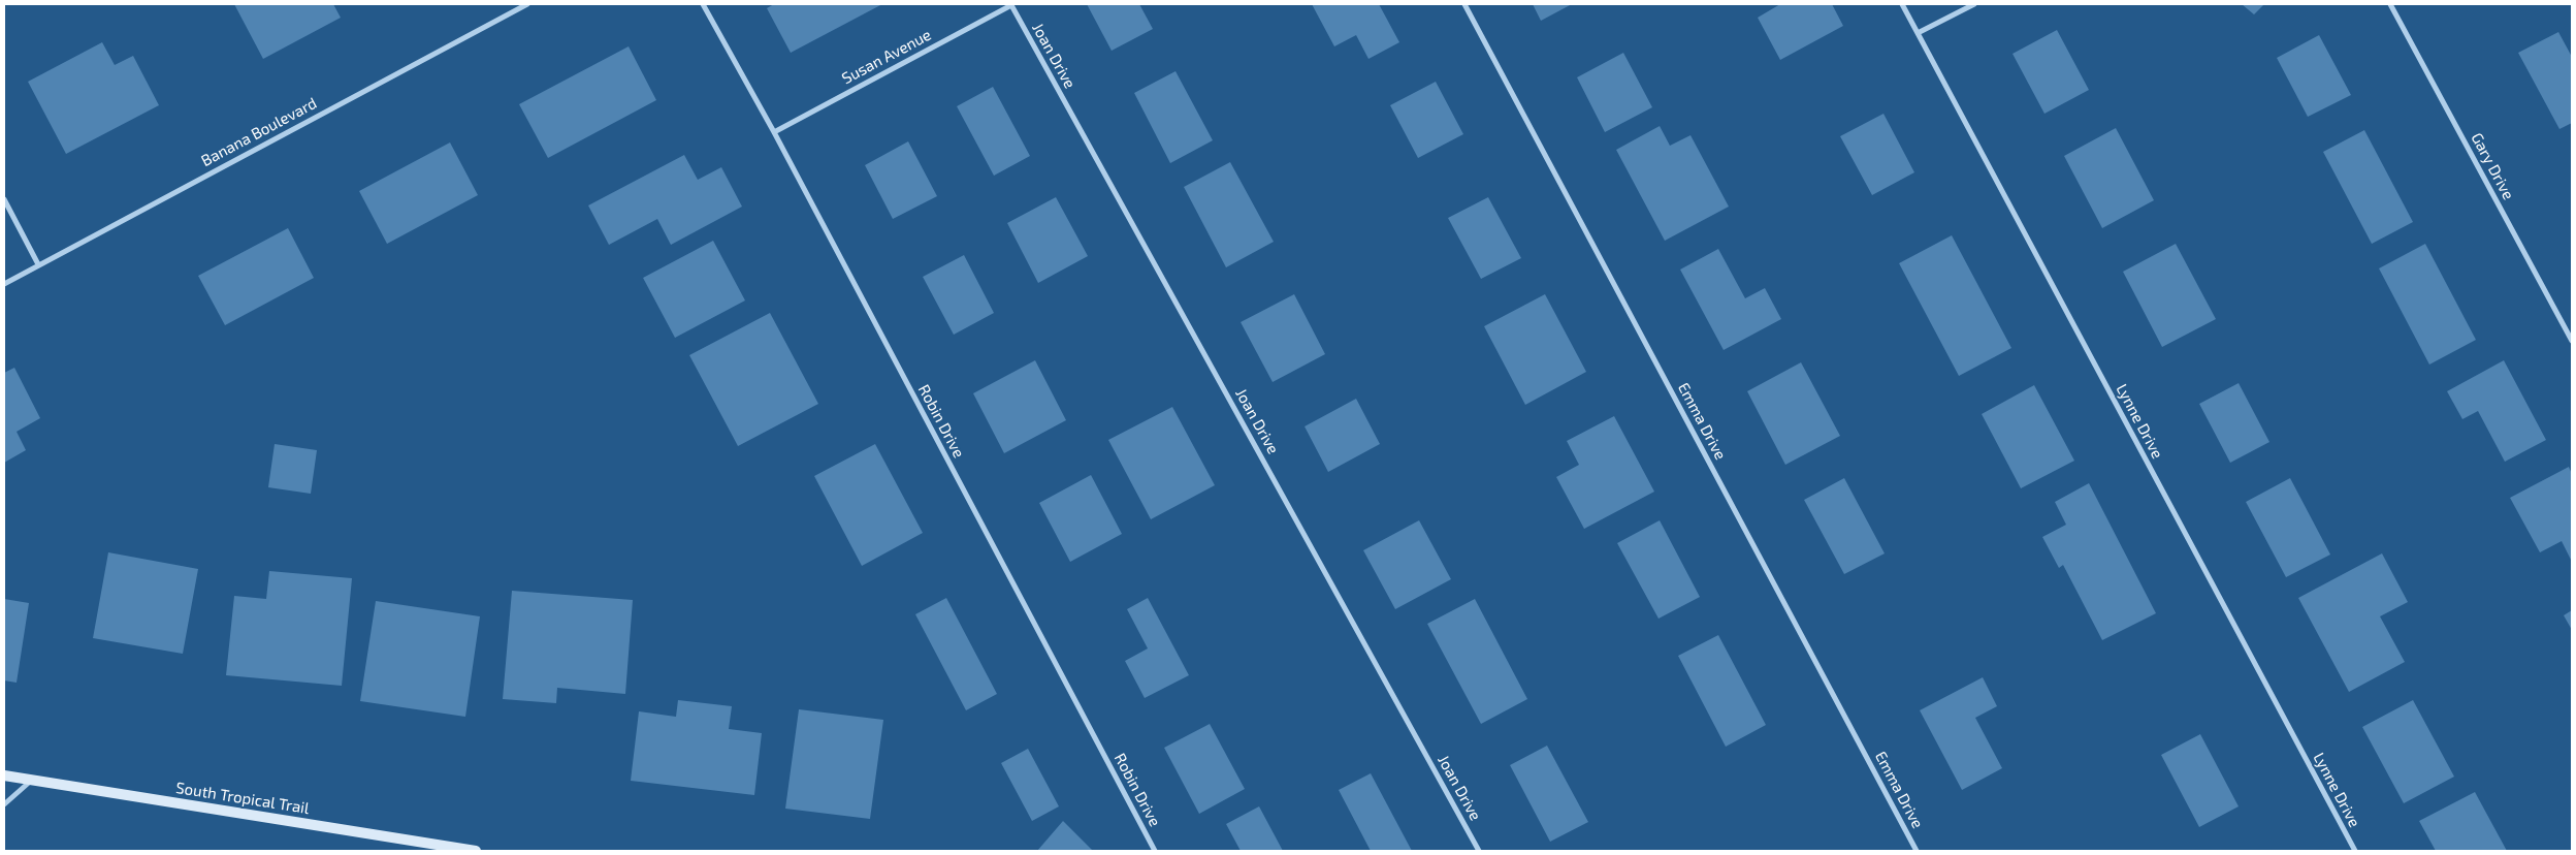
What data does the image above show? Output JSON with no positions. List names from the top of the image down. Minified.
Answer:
{"streets":{"street":["Joan Drive","Susan Avenue","Banana Boulevard","Gary Drive","Robin Drive","Emma Drive","Lynne Drive","South Tropical Trail"]},"crossings":[["Joan Drive","Susan Avenue"],["Susan Avenue","Robin Drive"]]}
